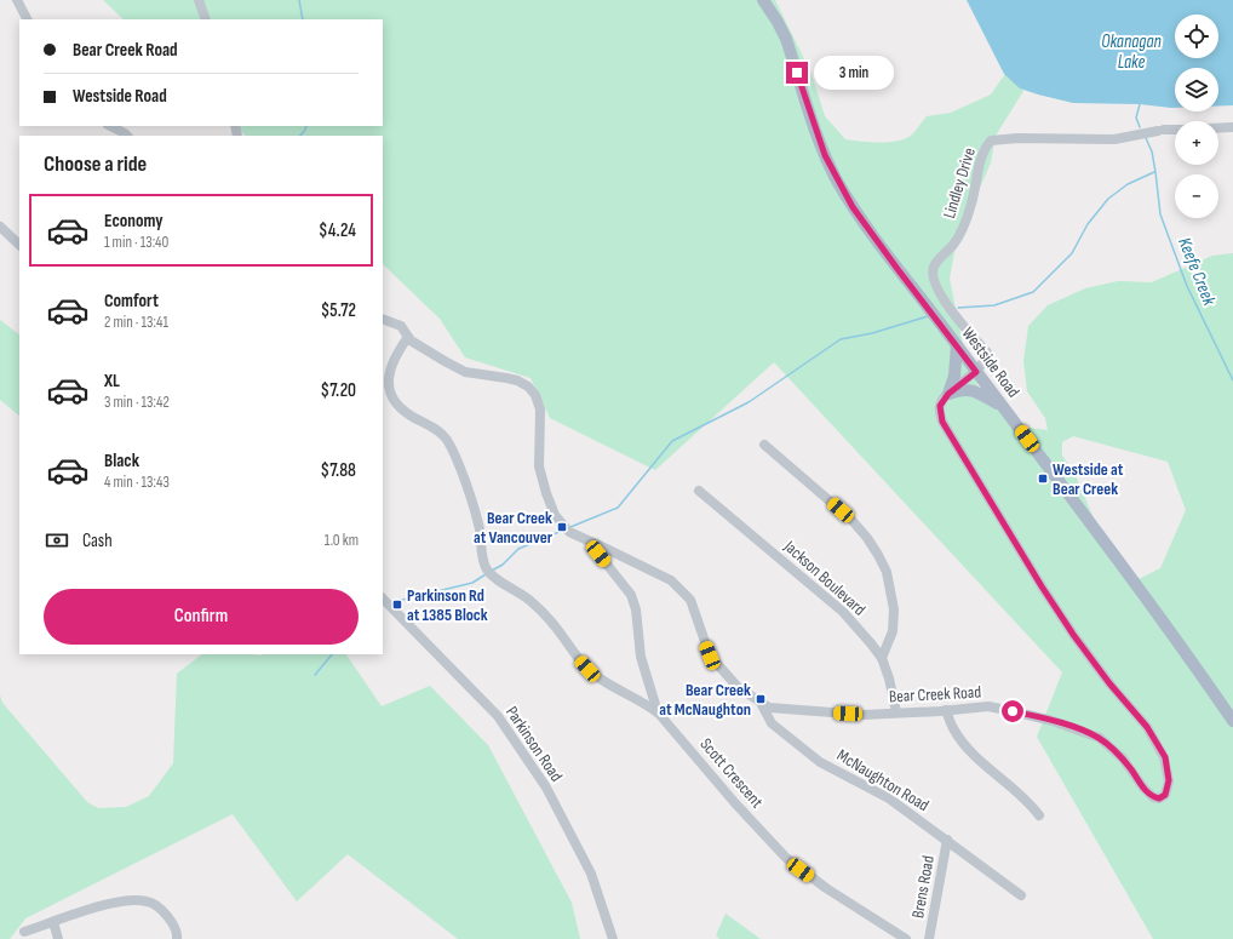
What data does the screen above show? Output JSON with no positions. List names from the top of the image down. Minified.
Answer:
{"streets":{"main road":["Westside Road"],"street":["Lindley Drive","Jackson Boulevard","Bear Creek Road","Parkinson Road","Scott Crescent","McNaughton Road","Brens Road"]},"crossings":[["Lindley Drive","Westside Road"],["Jackson Boulevard","Bear Creek Road"],["Bear Creek Road","Scott Crescent"],["Bear Creek Road","McNaughton Road"],["McNaughton Road","Brens Road"]],"water":["Okanagan Lake","Keefe Creek"],"places":{"transit":["Westside at Bear Creek","Bear Creek at Vancouver","Parkinson Rd at 1385 Block","Bear Creek at McNaughton"]},"page":{"map_buttons":["+","−"],"banner":["Bear Creek Road","Westside Road"],"bubble":"3 min","heading":"Choose a ride","list":[{"name":"Economy","note":"1 min · 13:40","value":"$4.24"},{"name":"Comfort","note":"2 min · 13:41","value":"$5.72"},{"name":"XL","note":"3 min · 13:42","value":"$7.20"},{"name":"Black","note":"4 min · 13:43","value":"$7.88"}],"pay":["Cash","1.0 km"],"buttons":"Confirm"}}
